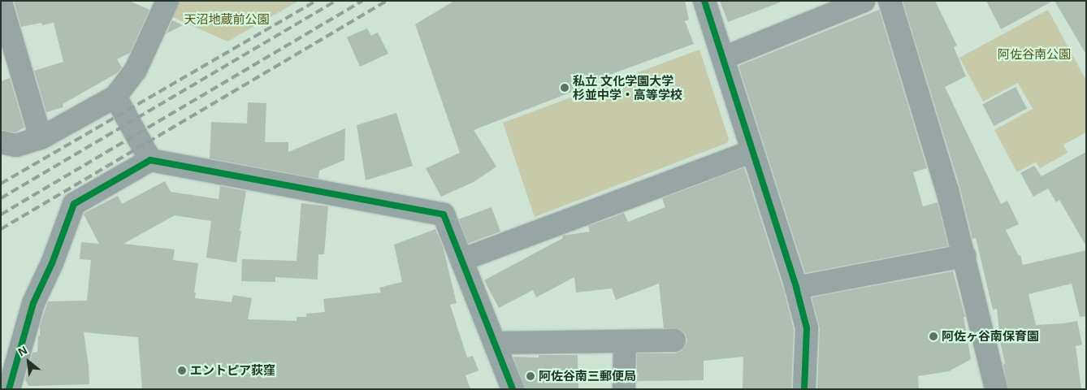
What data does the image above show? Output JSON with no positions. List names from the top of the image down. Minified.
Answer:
{"parks":["天沼地蔵前公園","阿佐谷南公園"],"places":["私立 文化学園大学 杉並中学・高等学校","阿佐ヶ谷南保育園","エントピア荻窪","阿佐谷南三郵便局"],"north":"top left"}
